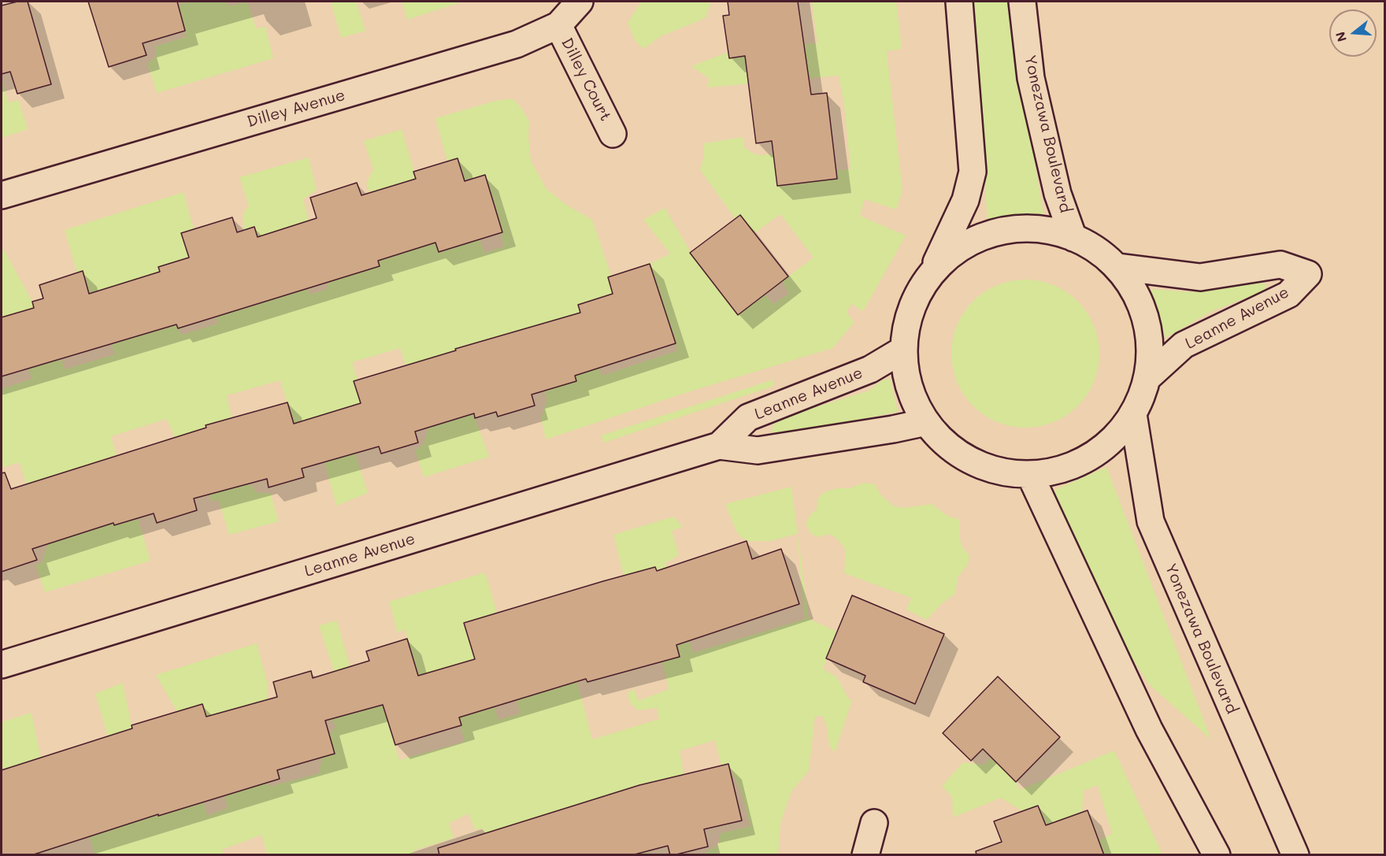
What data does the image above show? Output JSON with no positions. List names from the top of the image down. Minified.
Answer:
{"streets":{"street":["Dilley Court","Dilley Avenue","Yonezawa Boulevard","Leanne Avenue"]},"crossings":[["Dilley Court","Dilley Avenue"]],"north":"left"}
